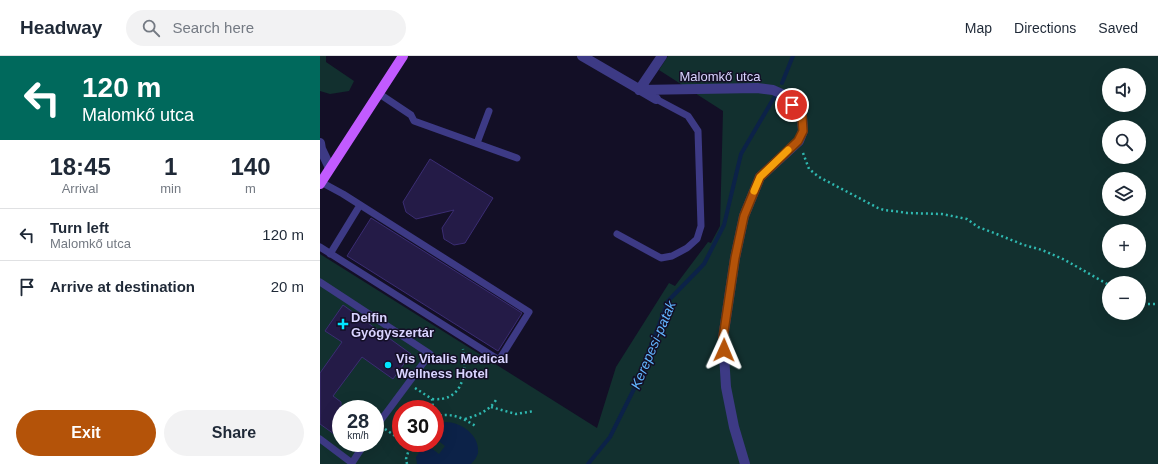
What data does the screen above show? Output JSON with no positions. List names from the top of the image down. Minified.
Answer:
{"streets":{"street":["Malomkő utca"]},"water":["Kerepesi-patak"],"places":{"health":["Delfin Gyógyszertár"],"other":["Vis Vitalis Medical Wellness Hotel"]},"page":{"header":"Headway","search":"Search here","nav":["Map","Directions","Saved"],"turn":["120 m","Malomkő utca"],"map_buttons":["+","−"],"eta":["18:45","Arrival","1","min","140","m"],"list":[{"name":"Turn left","note":"Malomkő utca","value":"120 m"},{"name":"Arrive at destination","value":"20 m"}],"speed":"28 km/h","limit":"30","buttons":["Exit","Share"]}}
